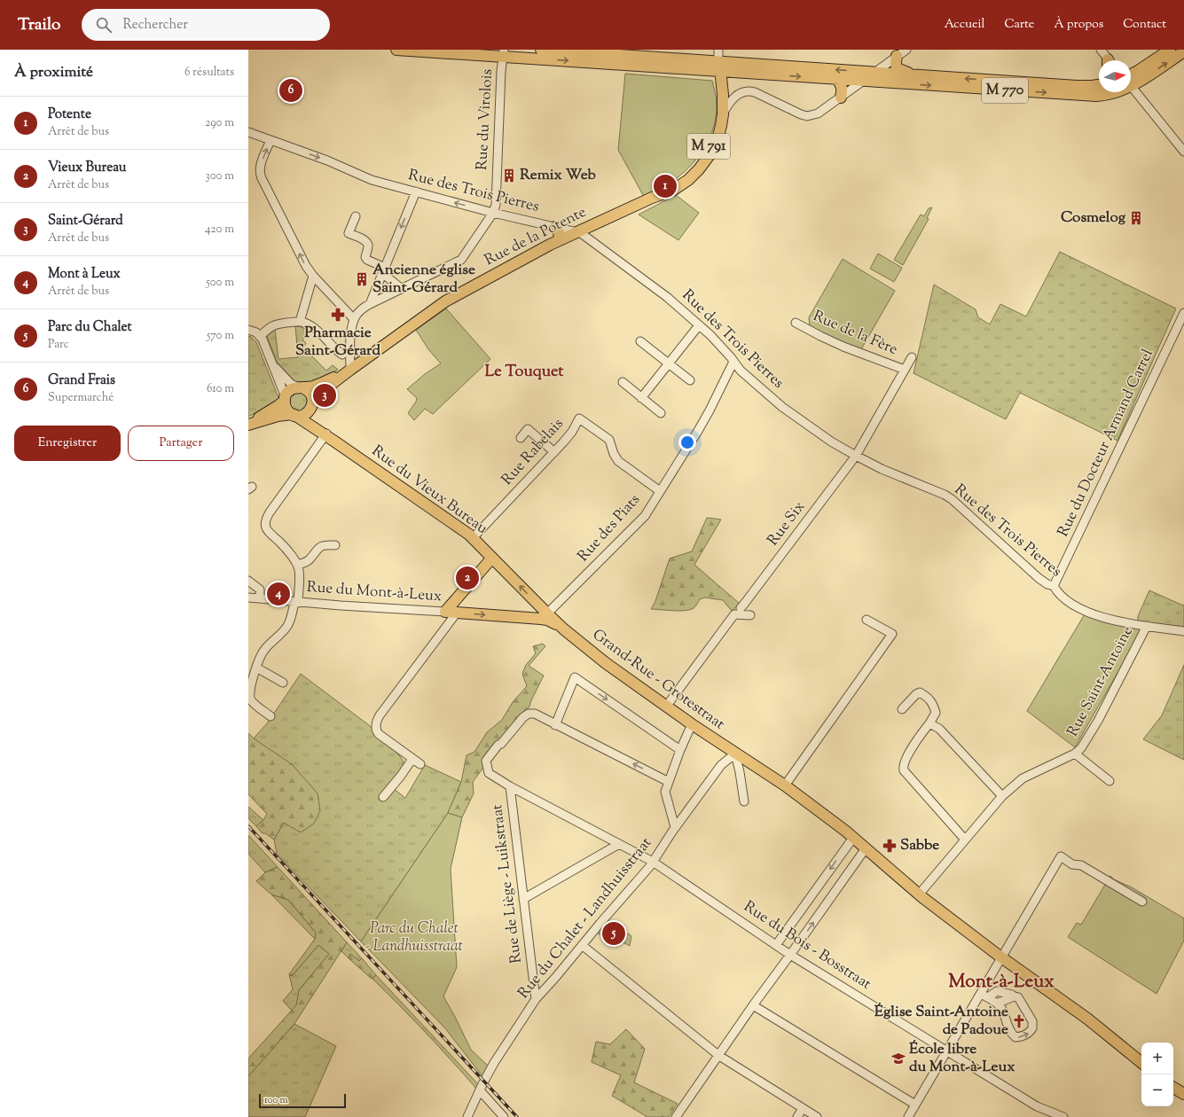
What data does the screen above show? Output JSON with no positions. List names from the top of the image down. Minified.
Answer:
{"streets":{"main road":["M 770","M 791","Rue de la Potente","Rue du Vieux Bureau","Rue du Mont-à-Leux","Grand-Rue - Grotestraat"],"street":["Rue du Virolois","Rue des Trois Pierres","Rue de la Fère","Rue du Docteur Armand Carrel","Rue Rabelais","Rue Six","Rue des Piats","Rue Saint-Antoine","Rue de Liège - Luikstraat","Rue du Chalet - Landhuisstraat","Rue du Bois - Bosstraat"]},"crossings":[["M 770","Rue du Virolois"],["M 770","Rue de la Potente"],["Rue du Virolois","Rue des Trois Pierres"],["Rue des Trois Pierres","Rue de la Potente"],["Rue des Trois Pierres","Rue de la Fère"],["Rue des Trois Pierres","Rue du Docteur Armand Carrel"],["Rue des Trois Pierres","Rue Six"],["Rue des Trois Pierres","Rue des Piats"],["Rue des Trois Pierres","Rue Saint-Antoine"],["Rue de la Potente","Rue du Vieux Bureau"],["Rue de la Fère","Rue Six"],["Rue Rabelais","Rue du Vieux Bureau"],["Rue Rabelais","Rue des Piats"],["Rue du Vieux Bureau","Rue des Piats"],["Rue du Vieux Bureau","Rue du Mont-à-Leux"],["Rue du Vieux Bureau","Grand-Rue - Grotestraat"],["Rue des Piats","Rue du Mont-à-Leux"],["Grand-Rue - Grotestraat","Rue Saint-Antoine"],["Grand-Rue - Grotestraat","Rue du Chalet - Landhuisstraat"],["Rue de Liège - Luikstraat","Rue du Chalet - Landhuisstraat"],["Rue de Liège - Luikstraat","Rue du Bois - Bosstraat"],["Rue du Chalet - Landhuisstraat","Rue du Bois - Bosstraat"]],"districts":["Le Touquet","Mont-à-Leux"],"parks":["Parc du Chalet - Landhuisstraat"],"places":{"building":["Remix Web","Cosmelog","Ancienne église Saint-Gérard"],"pharmacy":["Pharmacie Saint-Gérard","Sabbe"],"church":["Église Saint-Antoine de Padoue"],"school or university":["École libre du Mont-à-Leux"]},"scale_bar":"100 m","north":"right","page":{"header":"Trailo","search":"Rechercher","nav":["Accueil","Carte","À propos","Contact"],"heading":["À proximité","6 résultats"],"pins":["6","1","3","2","4","5"],"list":[{"mark":"1","name":"Potente","note":"Arrêt de bus","value":"290 m"},{"mark":"2","name":"Vieux Bureau","note":"Arrêt de bus","value":"300 m"},{"mark":"3","name":"Saint-Gérard","note":"Arrêt de bus","value":"420 m"},{"mark":"4","name":"Mont à Leux","note":"Arrêt de bus","value":"500 m"},{"mark":"5","name":"Parc du Chalet","note":"Parc","value":"570 m"},{"mark":"6","name":"Grand Frais","note":"Supermarché","value":"610 m"}],"buttons":["Enregistrer","Partager"],"map_buttons":["+","−"],"scale":"100 m"}}
